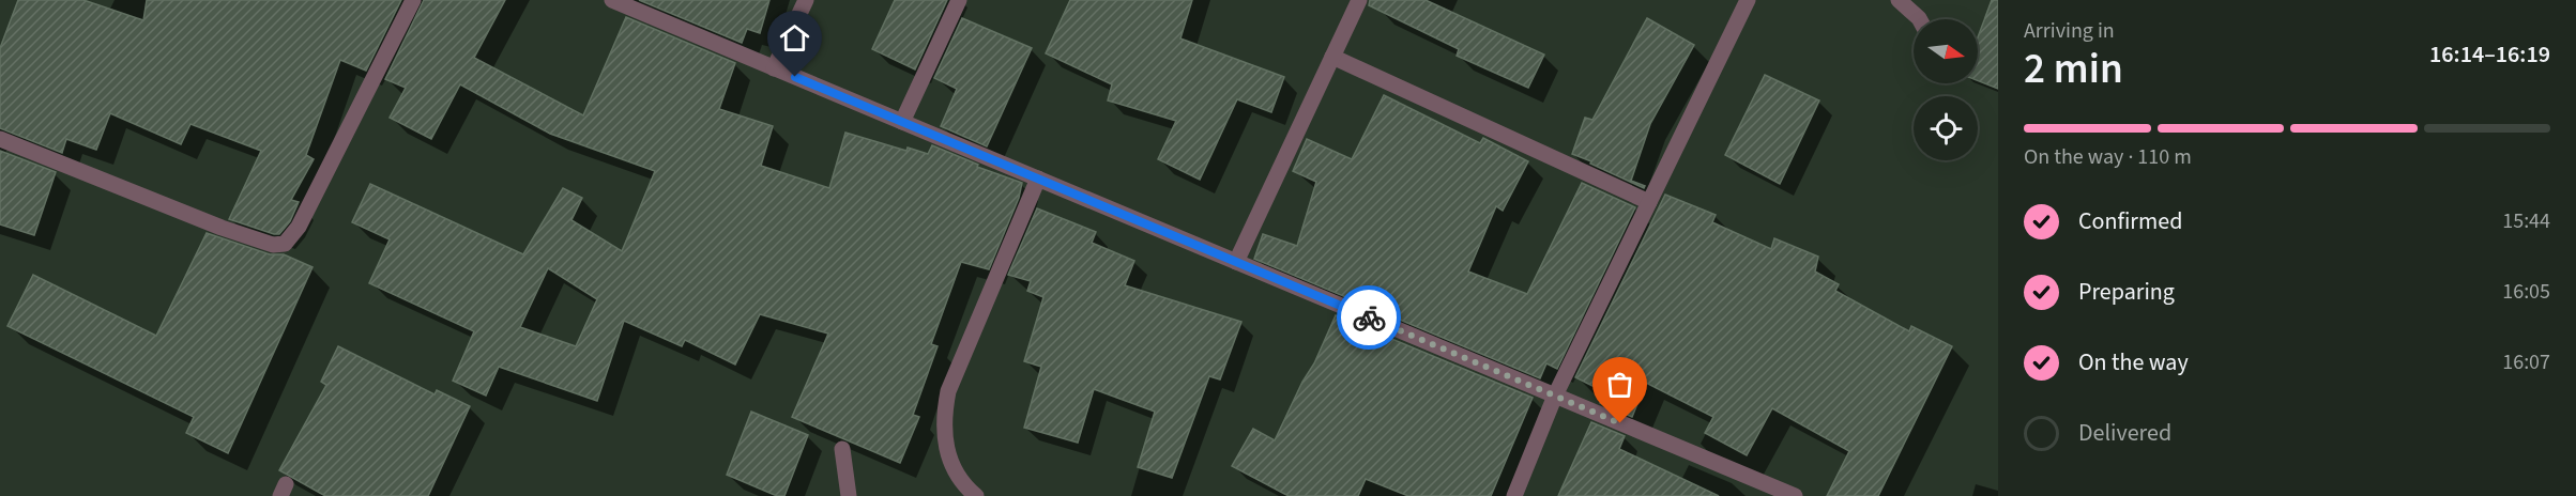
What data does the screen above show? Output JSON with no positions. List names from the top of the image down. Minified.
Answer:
{"north":"right","page":{"heading":["2 min","Arriving in","16:14–16:19"],"bar":"On the way · 110 m","list":[["Confirmed","15:44"],["Preparing","16:05"],["On the way","16:07"],"Delivered"]}}
